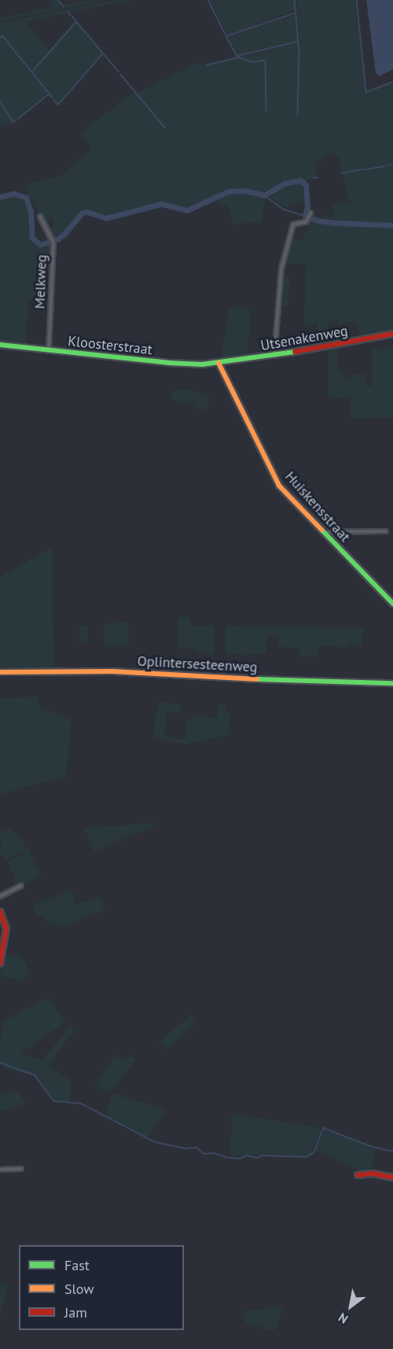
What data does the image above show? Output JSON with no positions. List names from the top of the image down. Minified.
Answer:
{"streets":{"street":["Melkweg","Utsenakenweg","Kloosterstraat","Huiskensstraat","Oplintersesteenweg"]},"crossings":[["Melkweg","Kloosterstraat"],["Utsenakenweg","Kloosterstraat"],["Utsenakenweg","Huiskensstraat"],["Kloosterstraat","Huiskensstraat"]],"legend":["Fast","Slow","Jam"],"north":"bottom left"}
